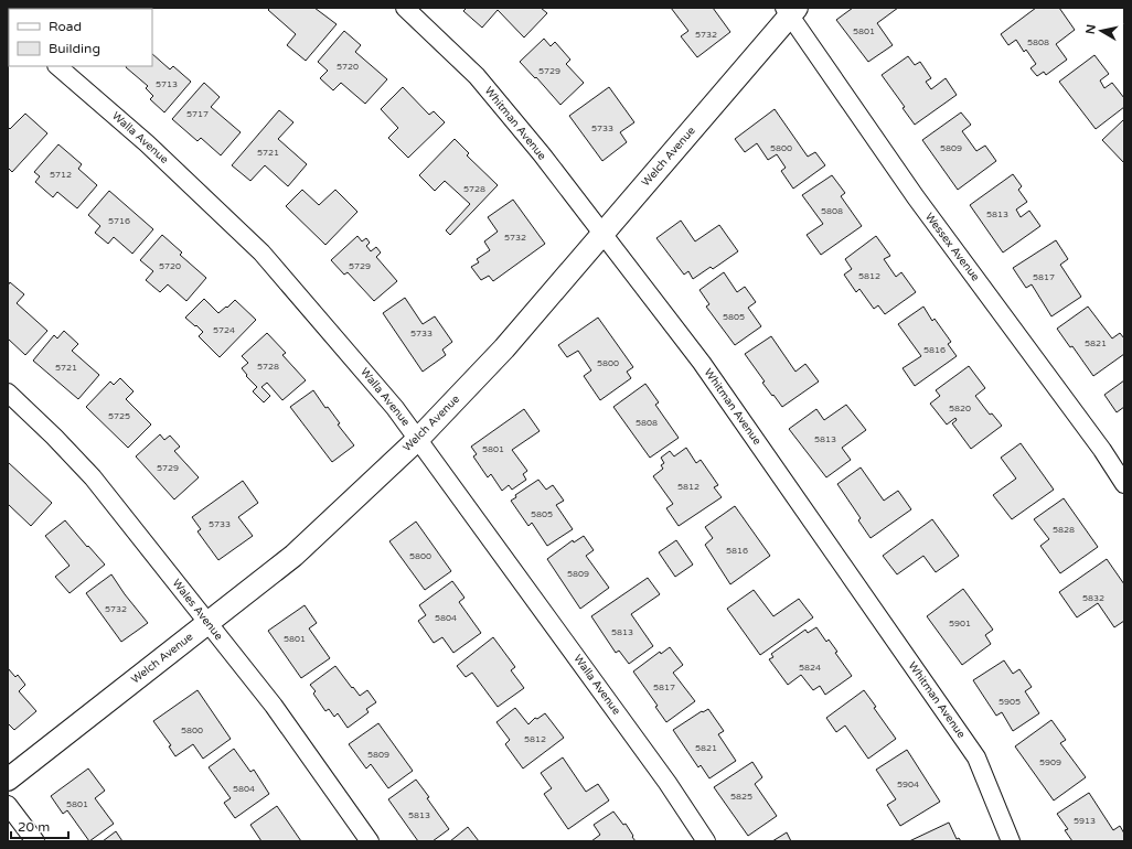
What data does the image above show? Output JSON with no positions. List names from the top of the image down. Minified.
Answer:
{"streets":{"street":["Whitman Avenue","Walla Avenue","Welch Avenue","Wessex Avenue","Wales Avenue"]},"crossings":[["Whitman Avenue","Welch Avenue"],["Walla Avenue","Welch Avenue"],["Welch Avenue","Wessex Avenue"],["Welch Avenue","Wales Avenue"]],"house_numbers":["5801","5732","5808","5720","5729","5713","5717","5733","5800","5809","5721","5712","5728","5808","5813","5716","5732","5720","5729","5812","5817","5805","5724","5733","5821","5816","5800","5728","5721","5820","5725","5808","5813","5801","5729","5812","5805","5733","5828","5816","5800","5809","5832","5732","5804","5901","5813","5801","5824","5817","5905","5800","5812","5821","5809","5909","5904","5804","5825","5801","5813","5913"],"legend":["Road","Building"],"scale_bar":"20 m","north":"left"}
